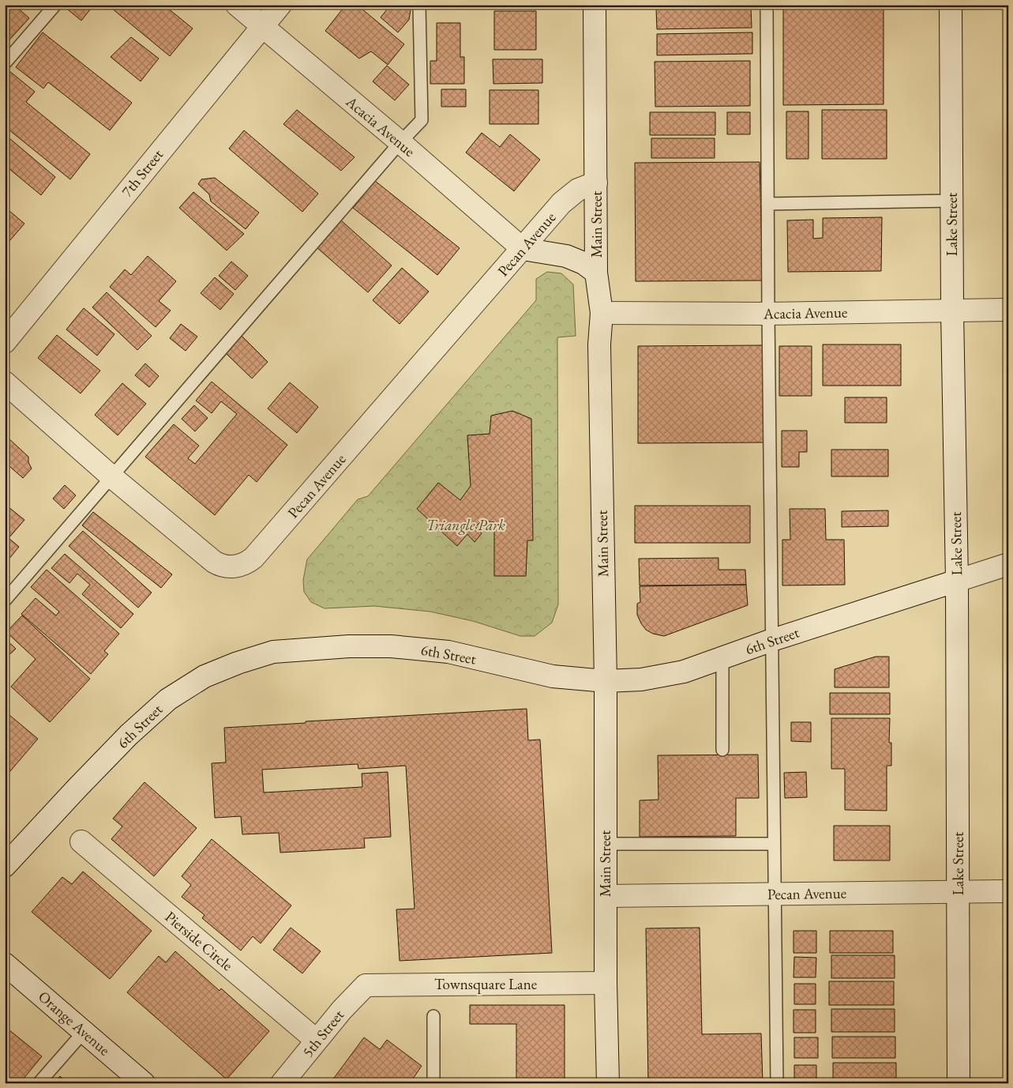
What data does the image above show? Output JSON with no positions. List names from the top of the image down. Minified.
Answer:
{"streets":{"street":["Acacia Avenue","7th Street","Main Street","Lake Street","Pecan Avenue","6th Street","Pierside Circle","Townsquare Lane","Orange Avenue","5th Street"]},"crossings":[["Acacia Avenue","7th Street"],["Acacia Avenue","Main Street"],["Acacia Avenue","Lake Street"],["Acacia Avenue","Pecan Avenue"],["Main Street","Pecan Avenue"],["Main Street","6th Street"],["Main Street","Townsquare Lane"],["Lake Street","Pecan Avenue"],["Lake Street","6th Street"],["Pierside Circle","5th Street"],["Townsquare Lane","5th Street"]],"parks":["Triangle Park"]}
